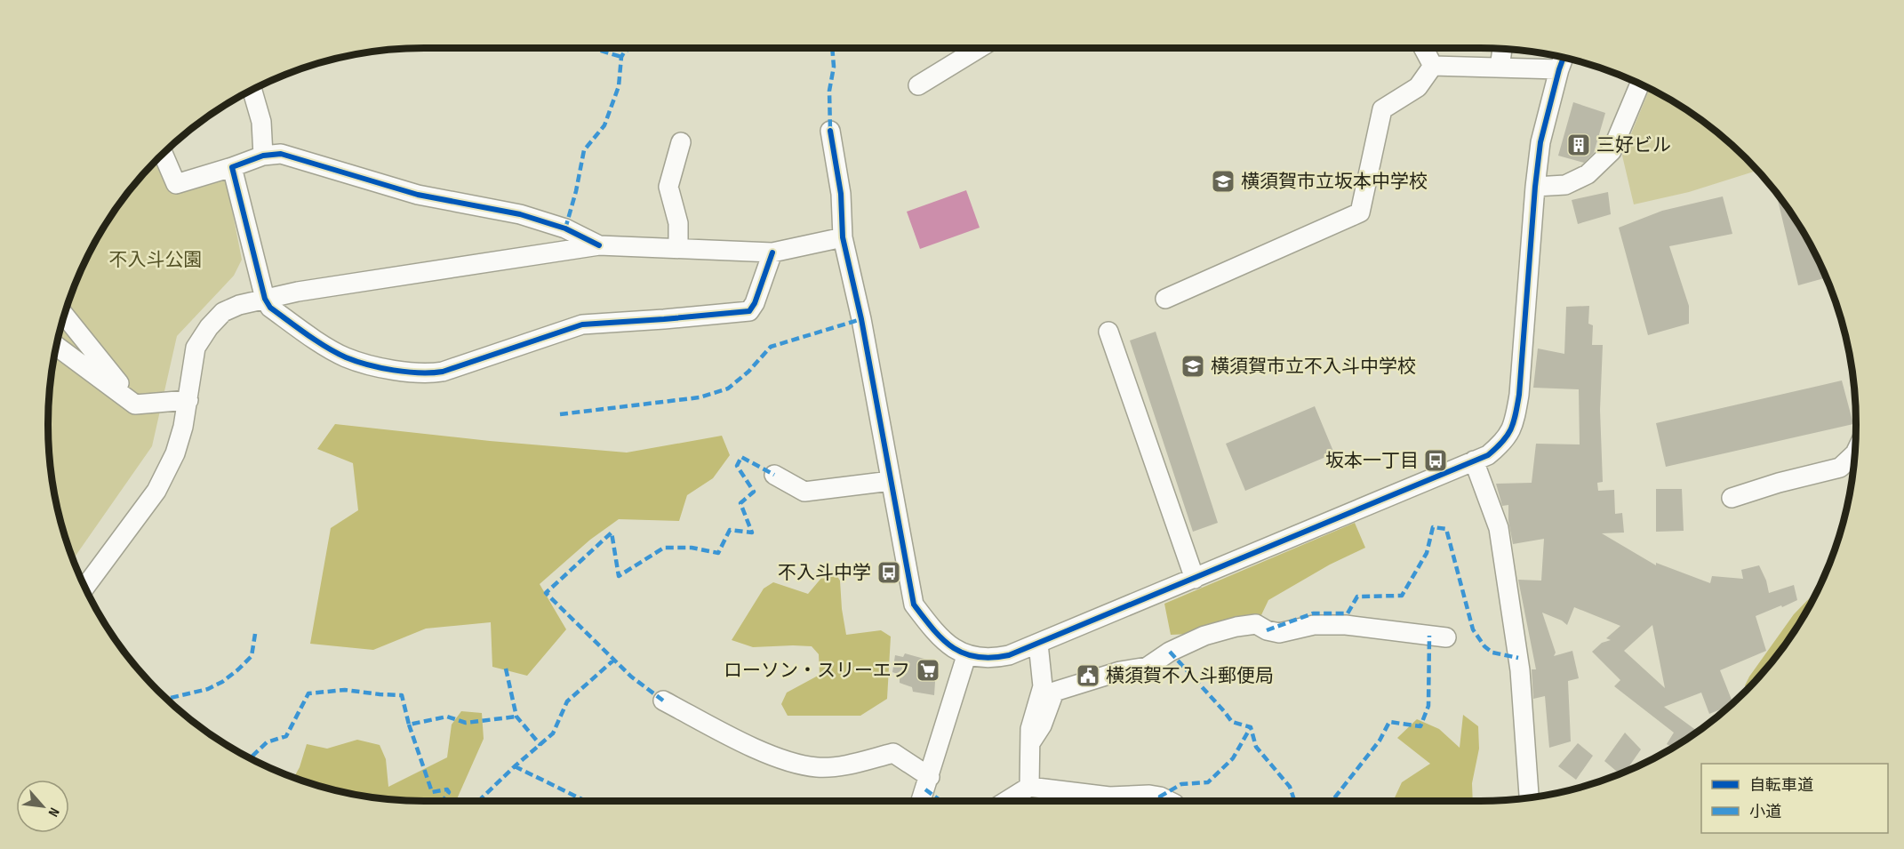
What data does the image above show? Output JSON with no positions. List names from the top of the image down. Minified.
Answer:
{"parks":["不入斗公園"],"places":{"building":["三好ビル"],"school or university":["横須賀市立坂本中学校","横須賀市立不入斗中学校"],"bus stop":["坂本一丁目","不入斗中学"],"supermarket":["ローソン・スリーエフ"],"public building":["横須賀不入斗郵便局"]},"legend":["自転車道","小道"],"north":"bottom right"}
